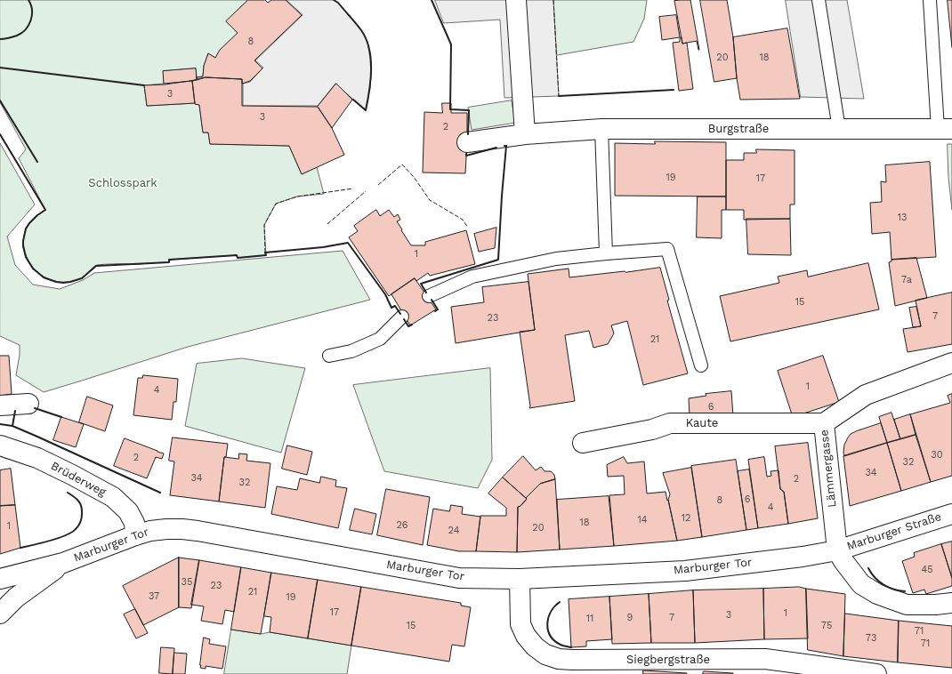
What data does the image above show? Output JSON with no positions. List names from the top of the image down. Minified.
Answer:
{"streets":{"street":["Burgstraße","Kaute","Lämmergasse","Brüderweg","Marburger Straße","Marburger Tor","Siegbergstraße"]},"crossings":[["Kaute","Lämmergasse"],["Lämmergasse","Marburger Straße"],["Lämmergasse","Marburger Tor"],["Brüderweg","Marburger Tor"],["Marburger Straße","Marburger Tor"],["Marburger Tor","Siegbergstraße"]],"parks":["Schlosspark"],"house_numbers":["8","20","18","3","3","2","19","17","13","1","7a","15","7","23","21","1","4","6","30","2","32","34","34","2","32","6","8","4","12","14","18","26","1","20","24","45","35","23","21","37","19","17","1","3","9","7","11","15","75","71","73","71"]}
